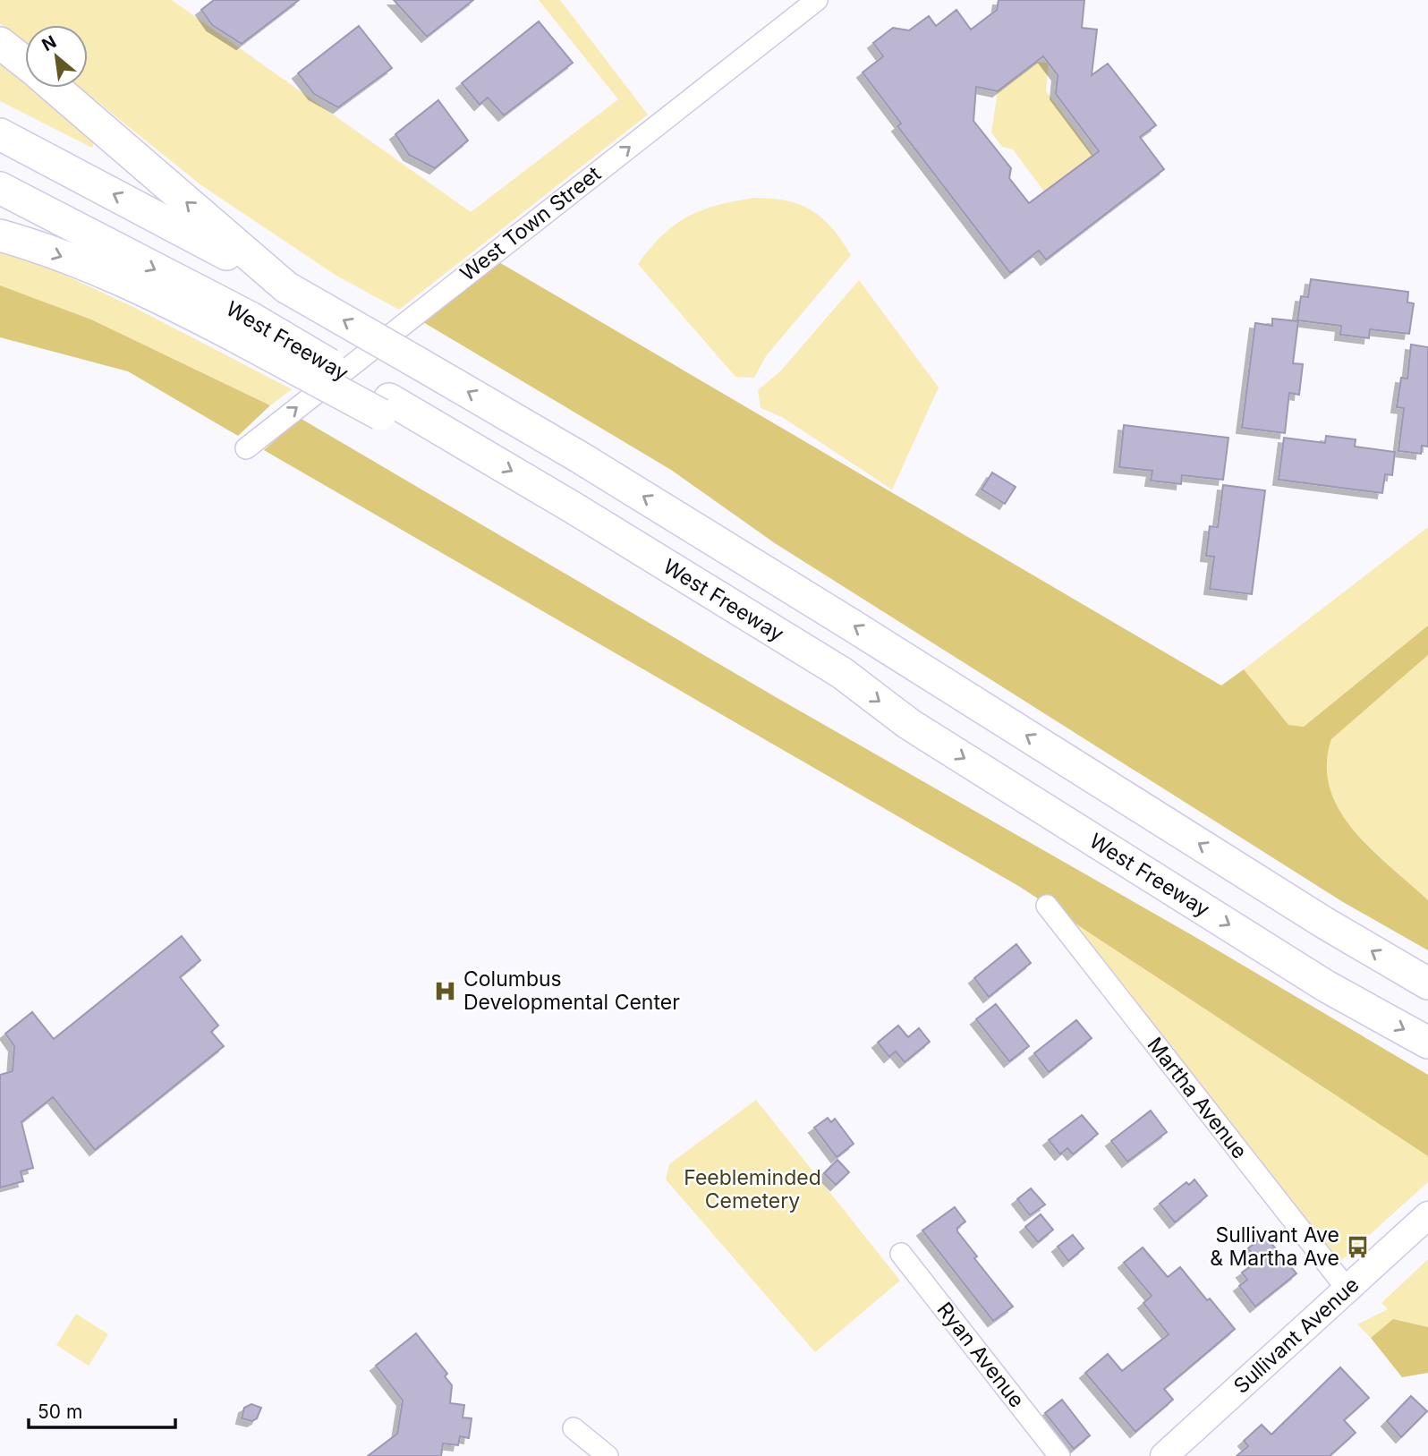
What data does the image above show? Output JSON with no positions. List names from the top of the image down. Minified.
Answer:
{"streets":{"highway":["West Freeway"],"main road":["Sullivant Avenue"],"street":["West Town Street","Martha Avenue","Ryan Avenue"]},"crossings":[["Martha Avenue","Sullivant Avenue"]],"one_way":["West Town Street"],"parks":["Feebleminded Cemetery"],"places":{"hospital":["Columbus Developmental Center"],"bus stop":["Sullivant Ave & Martha Ave"]},"scale_bar":"50 m","north":"top left"}
